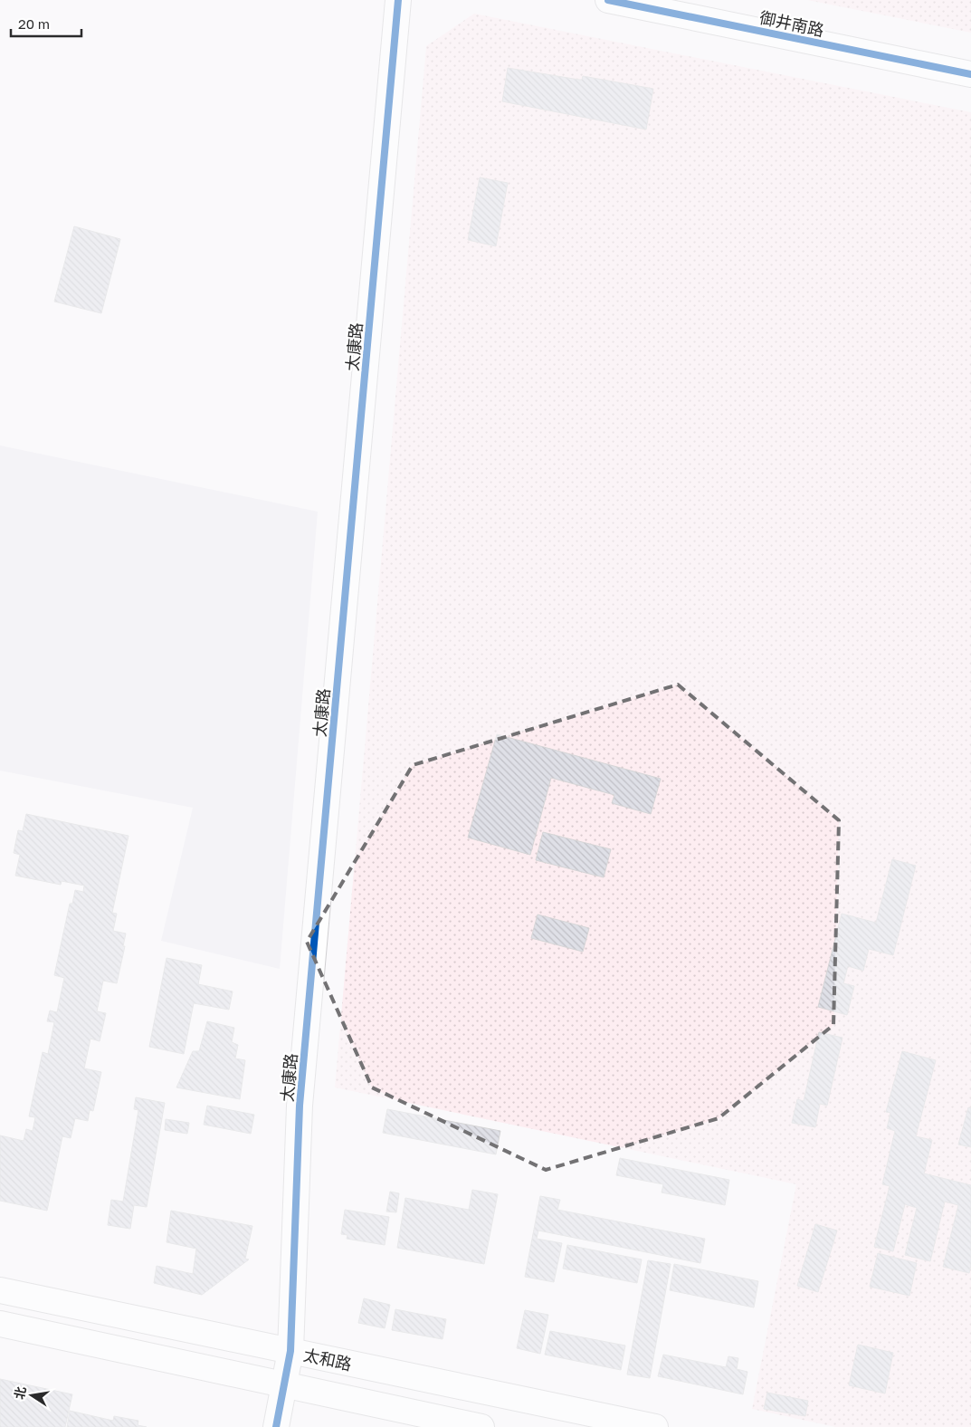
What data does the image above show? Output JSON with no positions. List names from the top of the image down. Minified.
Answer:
{"streets":{"street":["御井南路","太康路","太和路"]},"crossings":[["太康路","太和路"]],"scale_bar":"20 m","north":"left"}
